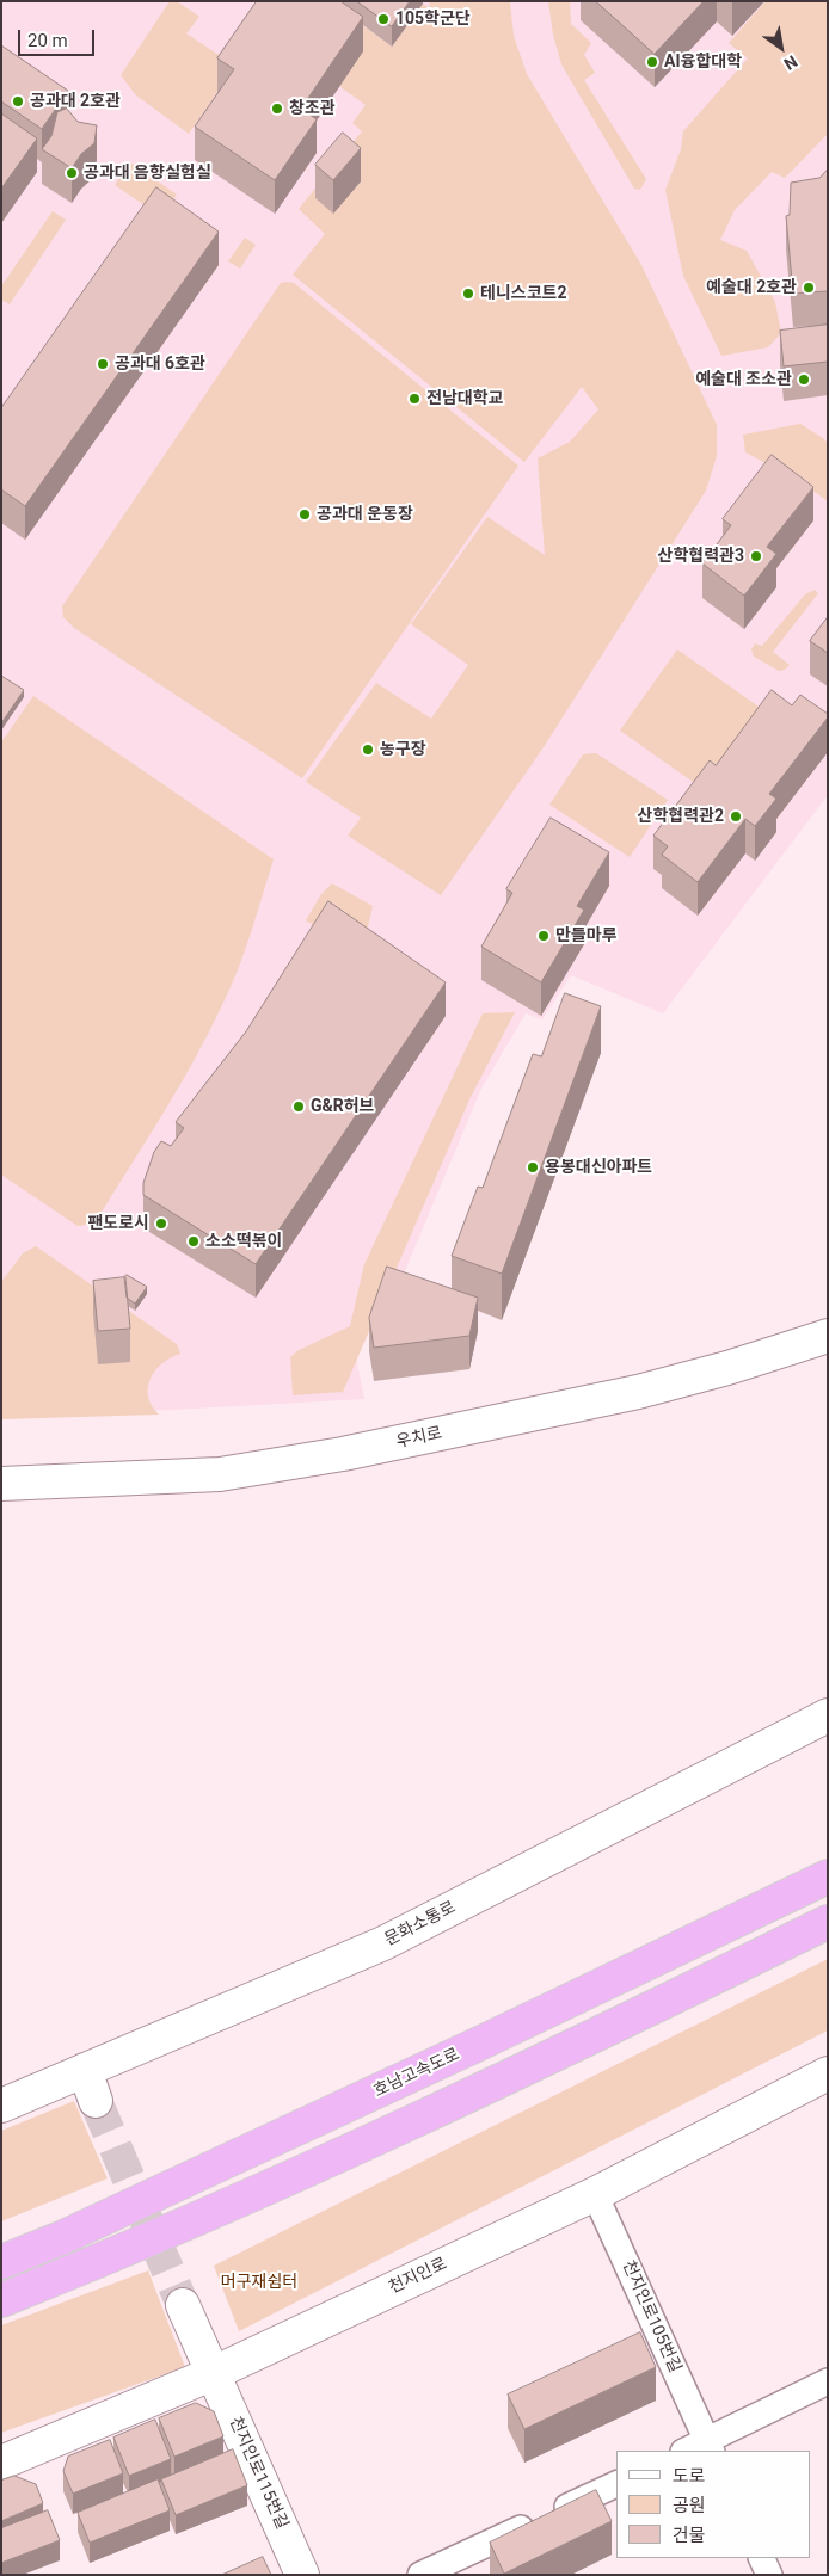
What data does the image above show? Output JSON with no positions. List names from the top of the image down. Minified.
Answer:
{"streets":{"highway":["호남고속도로"],"street":["우치로","문화소통로","천지인로","천지인로105번길","천지인로115번길"]},"crossings":[["천지인로","천지인로105번길"],["천지인로","천지인로115번길"]],"parks":["머구재쉼터"],"places":["105학군단","AI융합대학","공과대 2호관","창조관","공과대 음향실험실","예술대 2호관","테니스코트2","공과대 6호관","예술대 조소관","전남대학교","공과대 운동장","산학협력관3","농구장","산학협력관2","만들마루","G&R허브","용봉대신아파트","팬도로시","소소떡볶이"],"legend":["도로","공원","건물"],"scale_bar":"20 m","north":"bottom right"}
